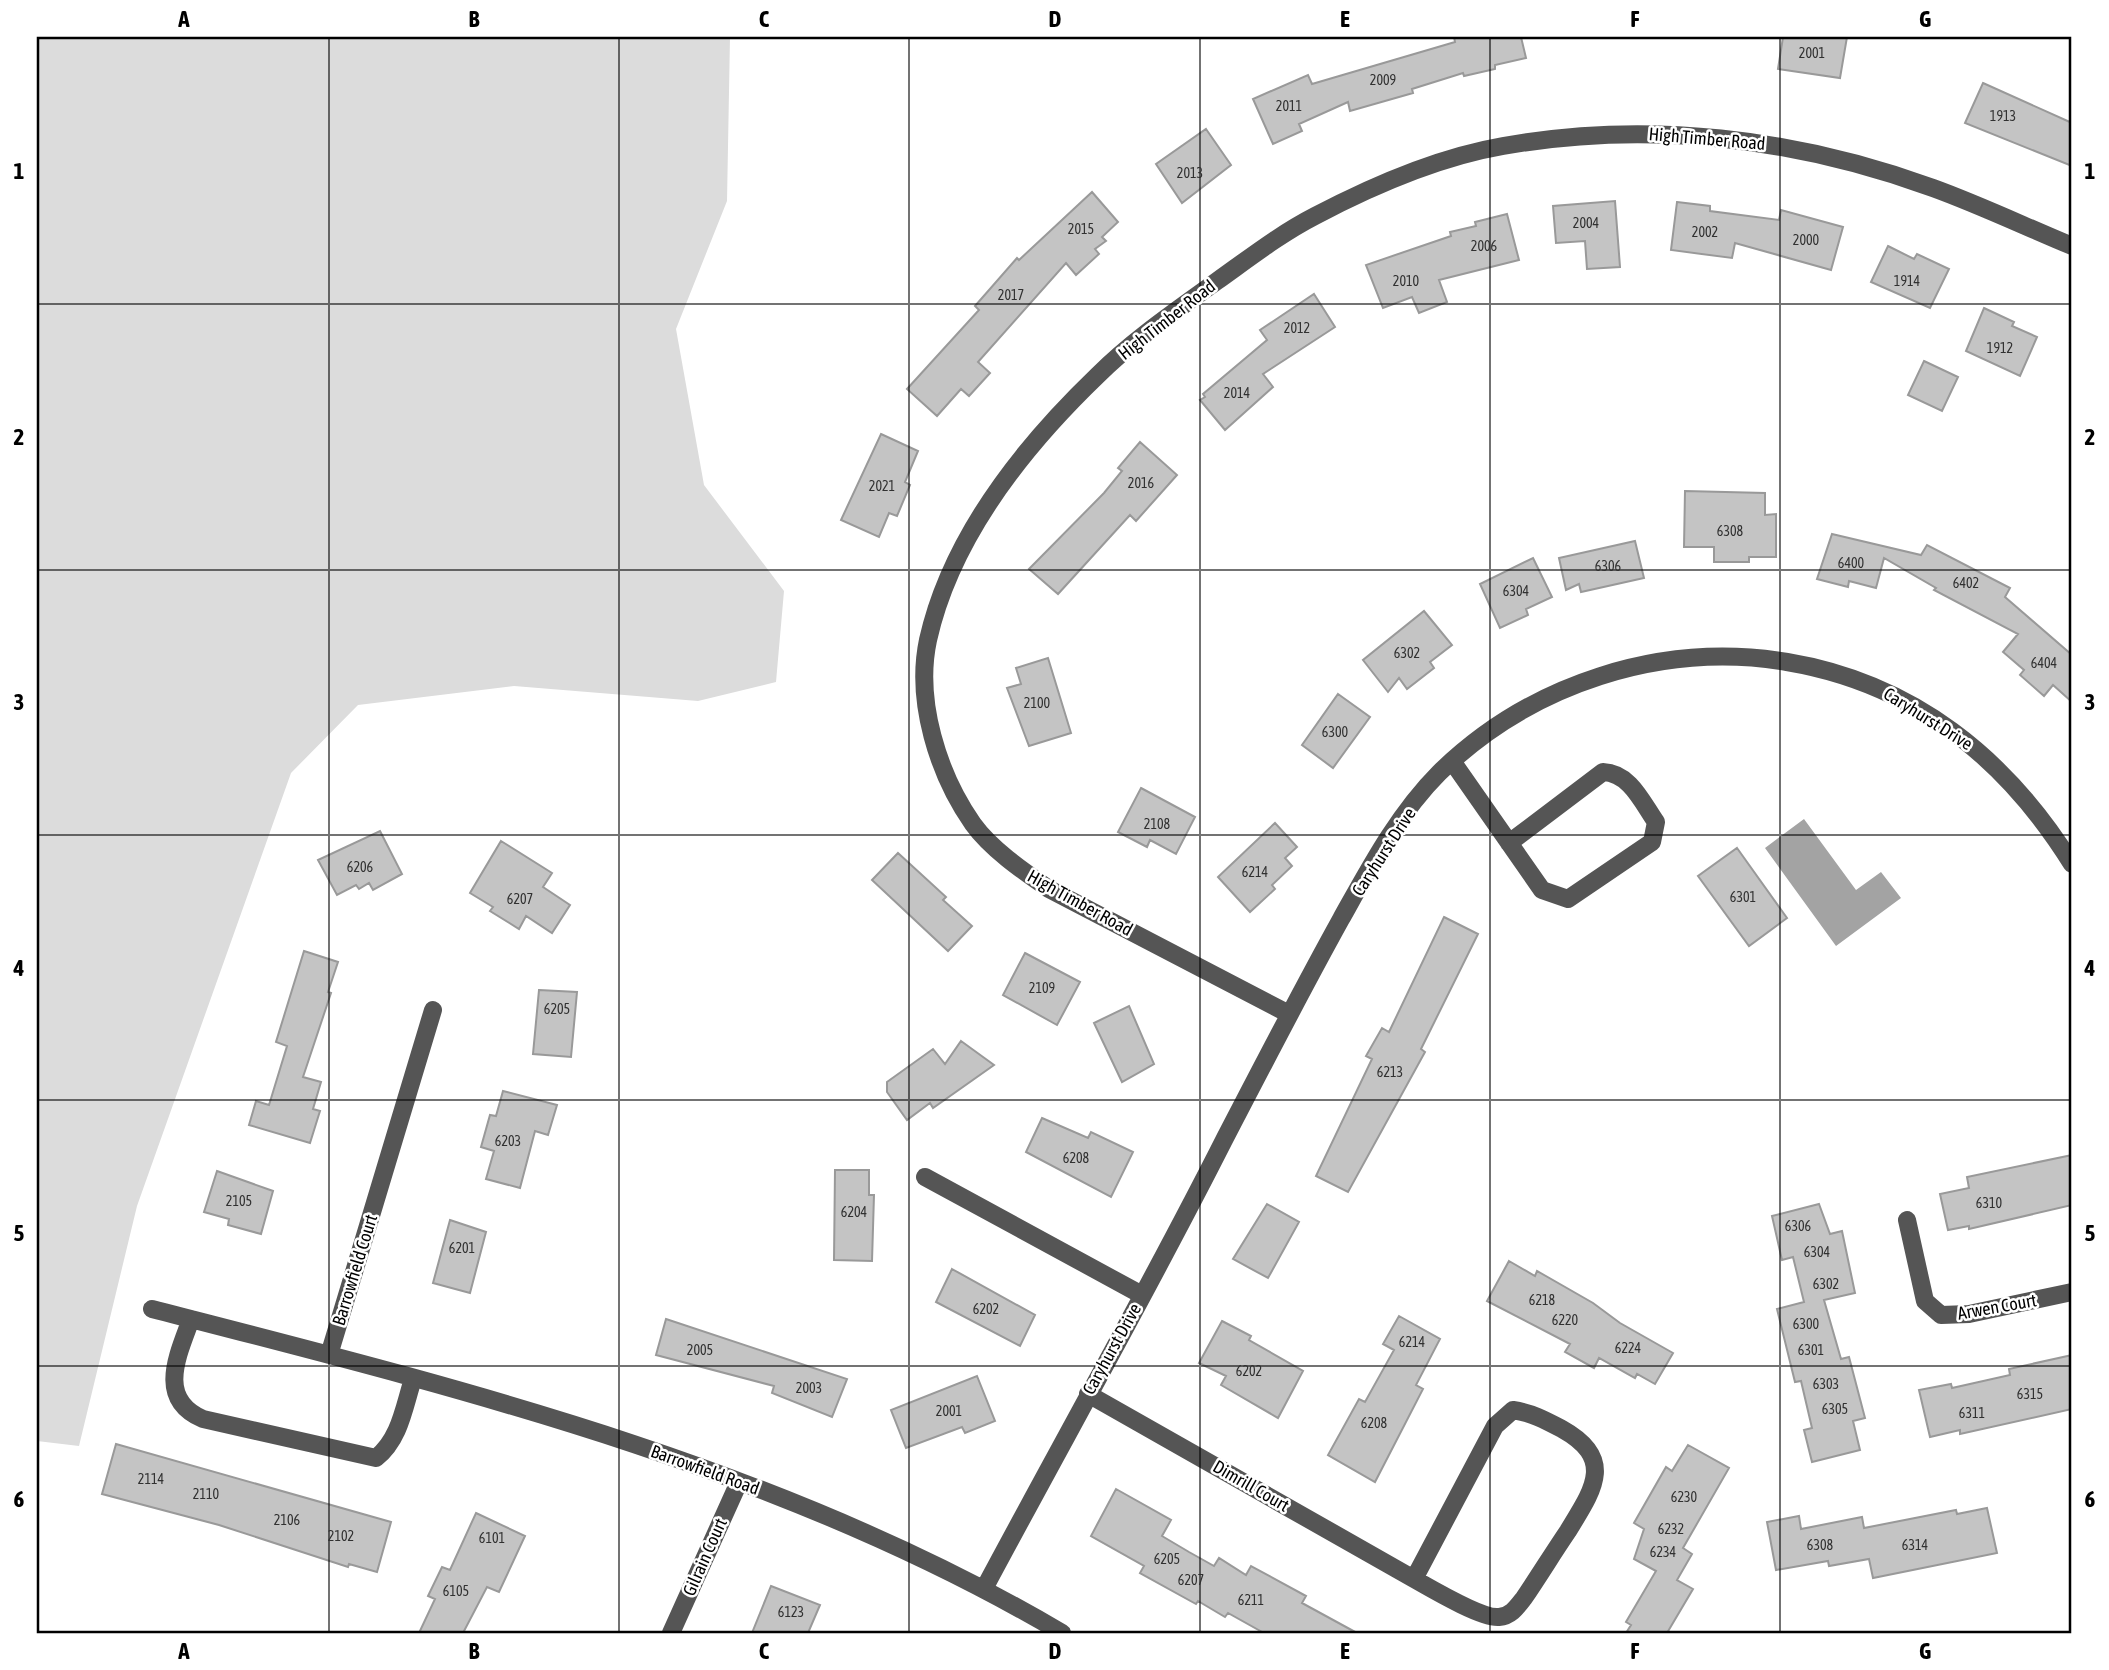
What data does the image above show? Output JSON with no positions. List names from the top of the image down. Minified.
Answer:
{"streets":{"street":["High Timber Road","Caryhurst Drive","Barrowfield Court","Arwen Court","Barrowfield Road","Dimrill Court","Gilrain Court"]},"crossings":[["High Timber Road","Caryhurst Drive"],["Caryhurst Drive","Barrowfield Road"],["Caryhurst Drive","Dimrill Court"],["Barrowfield Court","Barrowfield Road"],["Barrowfield Road","Gilrain Court"]],"house_numbers":["2001","2009","2011","1913","2013","2004","2015","2002","2000","2006","2010","1914","2017","2012","1912","2014","2016","2021","6308","6400","6306","6402","6304","6302","6404","2100","6300","2108","6206","6214","6301","6207","2109","6205","6213","6203","6208","2105","6310","6204","6306","6201","6304","6302","6218","6202","6220","6300","6214","6224","2005","6301","6202","6303","2003","6315","6305","2001","6311","6208","2114","2110","6230","2106","6232","2102","6101","6308","6314","6234","6205","6207","6105","6211","6123"],"grid":{"columns":["A","B","C","D","E","F","G"],"rows":["1","2","3","4","5","6"]}}
